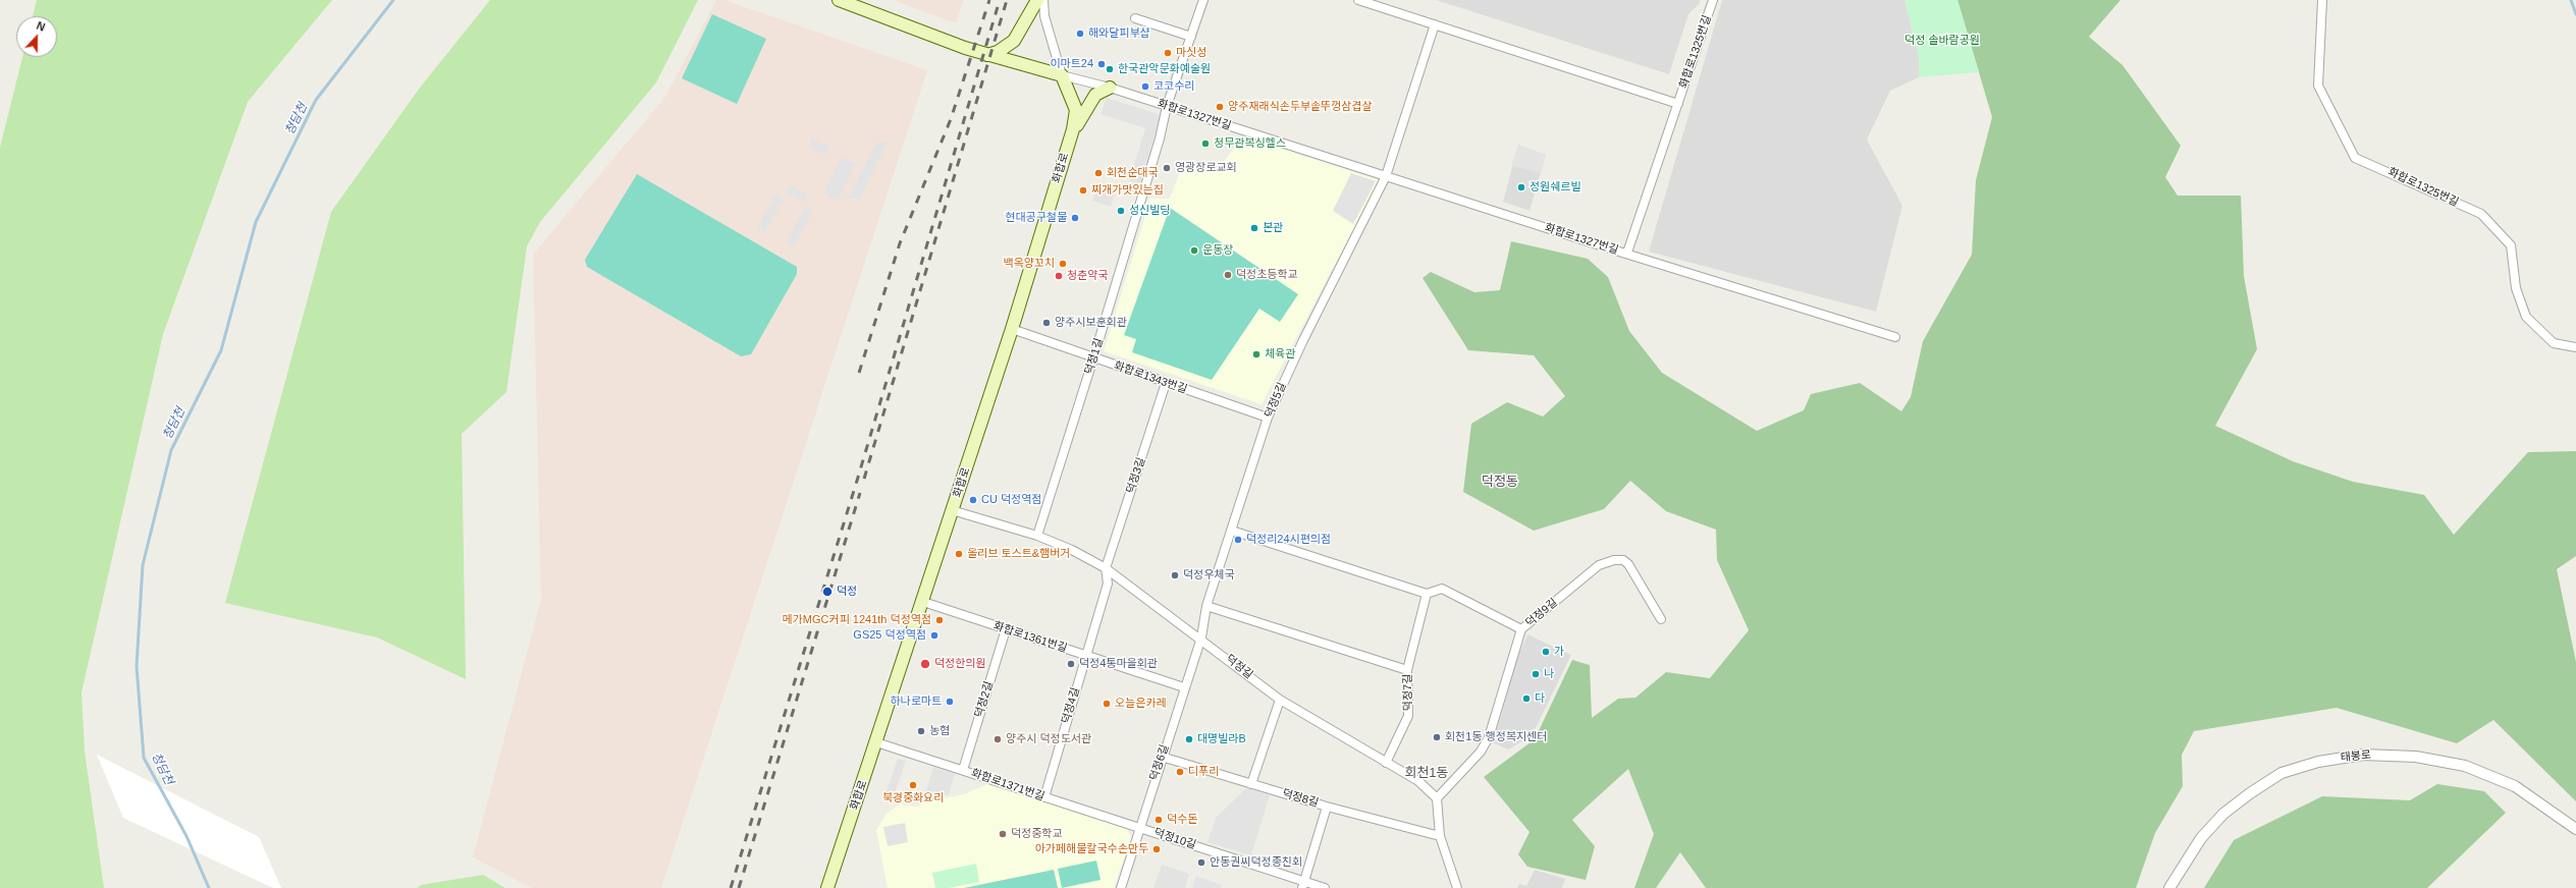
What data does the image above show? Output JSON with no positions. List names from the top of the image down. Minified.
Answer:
{"streets":{"main road":["화합로"],"street":["화합로1325번길","화합로1327번길","덕정1길","화합로1343번길","덕정5길","덕정3길","덕정9길","화합로1361번길","덕정길","덕정7길","덕정2길","덕정4길","태봉로","덕정6길","화합로1371번길","덕정8길","덕정10길"]},"crossings":[["화합로1325번길","화합로1327번길"],["화합로1327번길","화합로"],["화합로1327번길","덕정1길"],["화합로1327번길","덕정5길"],["화합로","화합로1343번길"],["화합로","화합로1361번길"],["화합로","덕정길"],["화합로","화합로1371번길"],["덕정1길","화합로1343번길"],["덕정1길","덕정길"],["화합로1343번길","덕정5길"],["화합로1343번길","덕정3길"],["덕정5길","덕정길"],["덕정5길","덕정6길"],["덕정3길","덕정길"],["덕정3길","덕정4길"],["덕정9길","덕정길"],["화합로1361번길","덕정2길"],["화합로1361번길","덕정4길"],["화합로1361번길","덕정6길"],["덕정길","덕정7길"],["덕정길","덕정4길"],["덕정길","덕정6길"],["덕정2길","화합로1371번길"],["덕정4길","화합로1371번길"],["덕정6길","화합로1371번길"],["덕정6길","덕정8길"],["덕정6길","덕정10길"],["화합로1371번길","덕정10길"]],"districts":["덕정동","회천1동"],"water":["청담천"],"parks":["덕정 솔바람공원"],"places":["해와달피부샵","마싯성","이마트24","한국관악문화예술원","코코수리","양주재래식손두부솥뚜껑삼겹살","청무관복싱헬스","영광장로교회","회천순대국","정원쉐르빌","찌개가맛있는집","성신빌딩","현대공구철물","본관","운동장","백옥양꼬치","덕정초등학교","청춘약국","양주시보훈회관","체육관","CU 덕정역점","덕정리24시편의점","올리브 토스트&햄버거","덕정우체국","덕정","메가MGC커피 1241th 덕정역점","GS25 덕정역점","가","덕정한의원","덕정4통마을회관","나","다","하나로마트","오늘은카레","농협","회천1동 행정복지센터","양주시 덕정도서관","대명빌라B","디푸리","북경중화요리","덕수돈","덕정중학교","아가페해물칼국수손만두","안동권씨덕정종친회"],"north":"top"}
